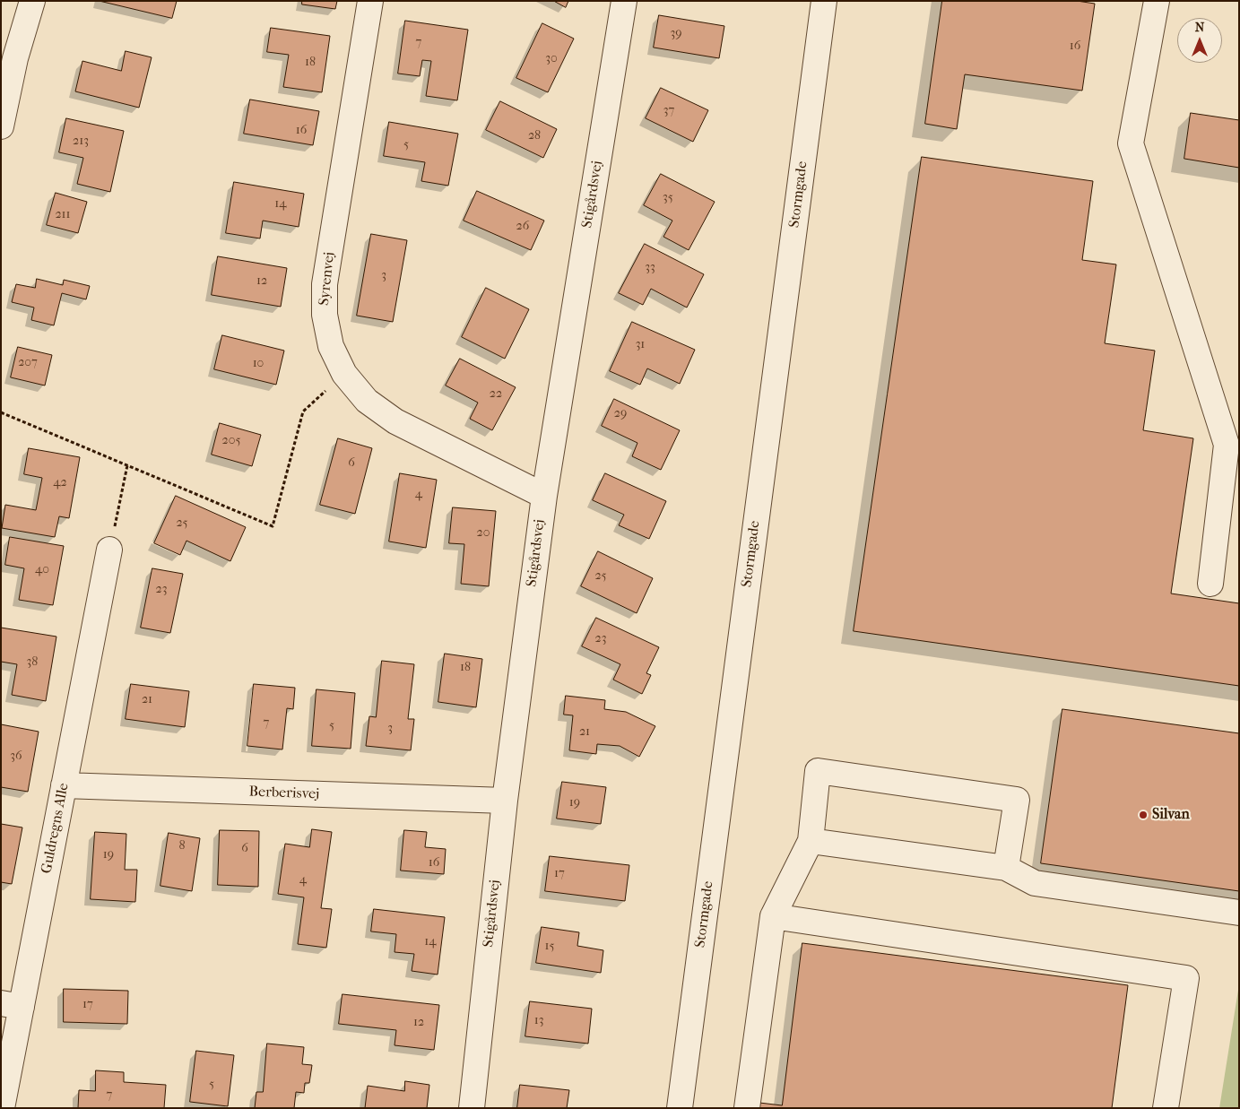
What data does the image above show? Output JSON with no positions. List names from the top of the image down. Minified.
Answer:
{"streets":{"street":["Stigårdsvej","Stormgade","Syrenvej","Berberisvej","Guldregns Alle"]},"crossings":[["Stigårdsvej","Syrenvej"],["Stigårdsvej","Berberisvej"],["Berberisvej","Guldregns Alle"]],"places":["Silvan"],"house_numbers":["39","7","16","30","18","37","16","28","213","5","35","14","211","26","33","3","12","31","207","10","22","29","205","6","42","4","25","20","40","25","23","23","38","18","21","7","5","3","21","36","19","8","6","19","16","17","4","14","15","17","13","12","5","7"],"north":"top"}
